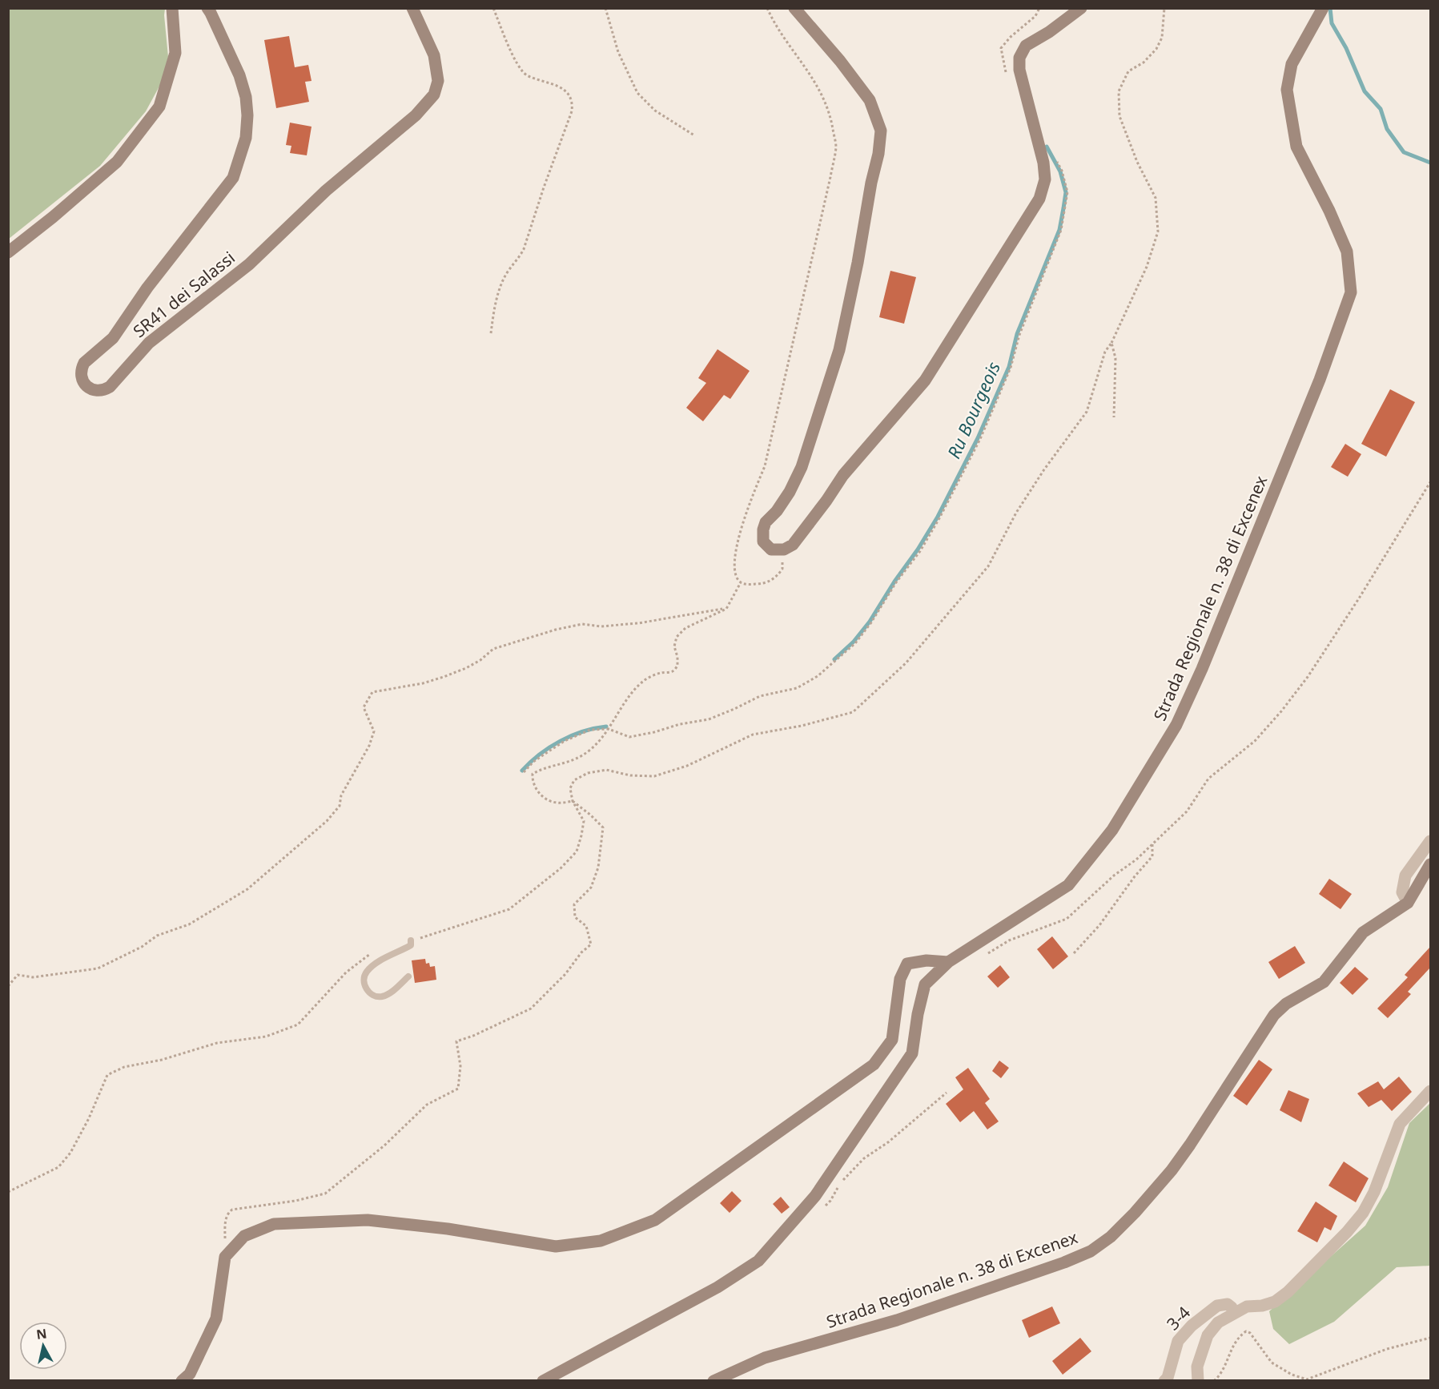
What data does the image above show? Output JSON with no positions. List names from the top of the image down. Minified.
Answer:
{"streets":{"main road":["SR41 dei Salassi","Strada Regionale n. 38 di Excenex"],"street":["3-4"]},"water":["Ru Bourgeois"],"north":"top"}
